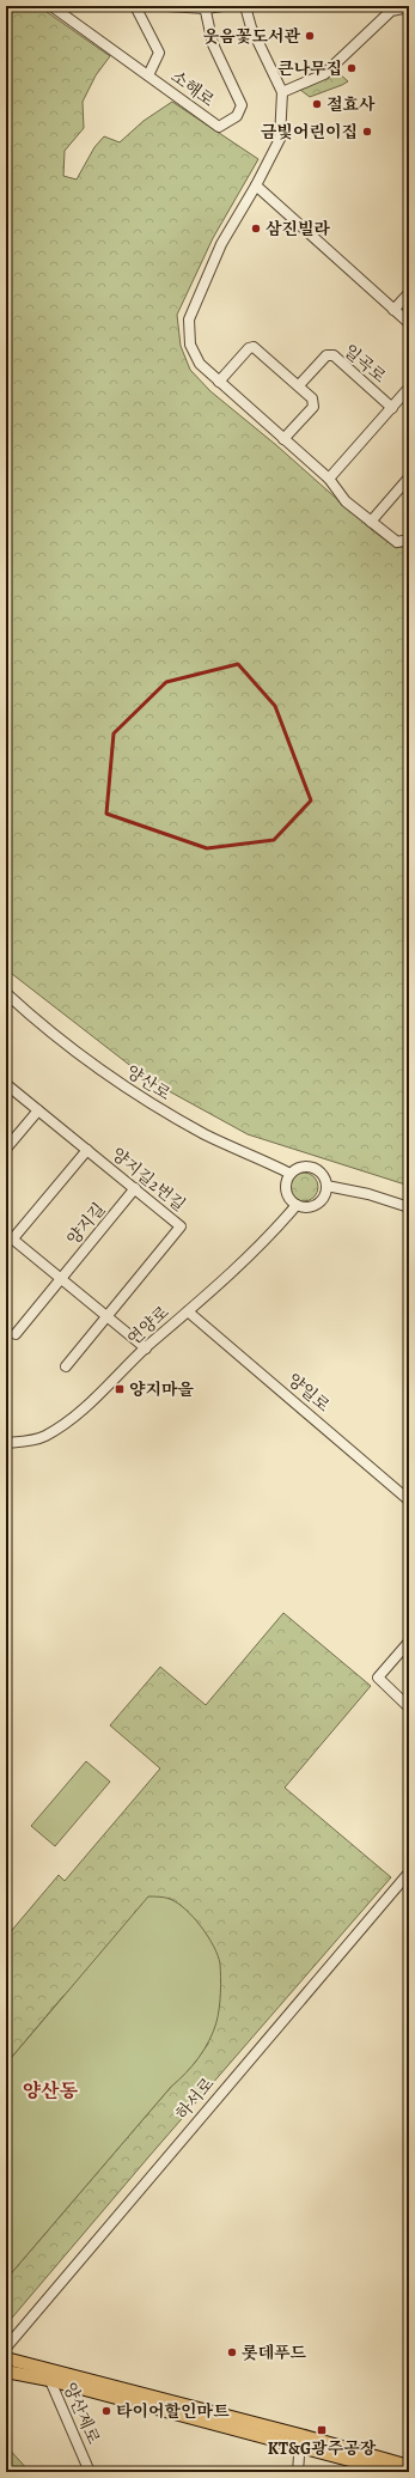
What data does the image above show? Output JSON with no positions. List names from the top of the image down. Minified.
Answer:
{"streets":{"street":["소해로","일곡로","양산로","양지길2번길","양지길","연양로","양일로","하서로","양산제로"]},"crossings":[["양산로","연양로"],["양지길2번길","양지길"],["연양로","양일로"]],"districts":["양산동"],"places":{"other":["웃음꽃도서관","큰나무집","절효사","금빛어린이집","삼진빌라","롯데푸드","타이어할인마트"],"transit":["양지마을","KT&G광주공장"]}}
